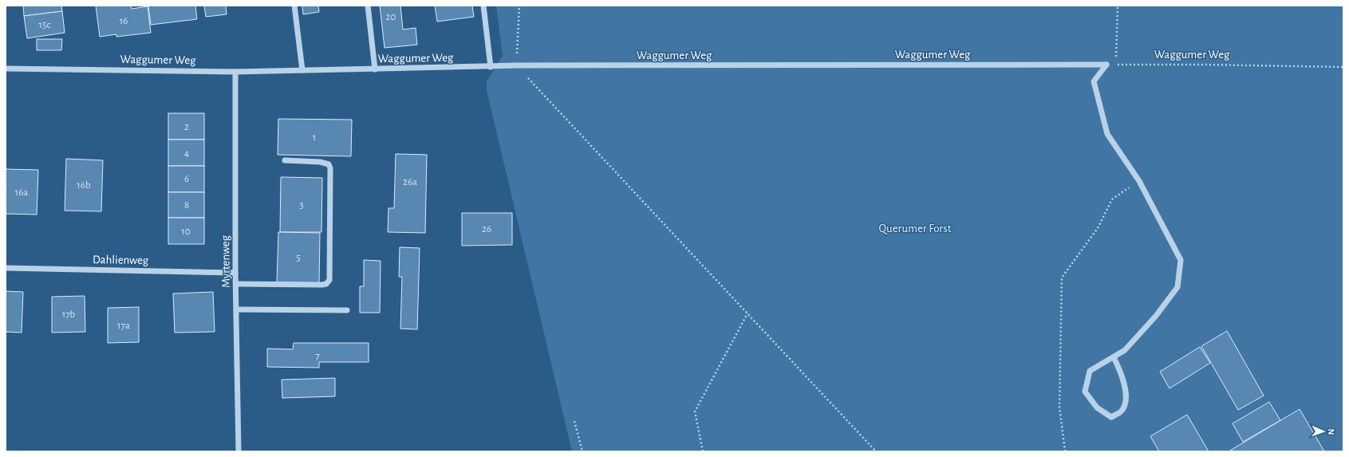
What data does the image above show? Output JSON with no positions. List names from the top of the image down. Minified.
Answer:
{"streets":{"street":["Waggumer Weg","Dahlienweg","Myrtenweg"]},"crossings":[["Waggumer Weg","Myrtenweg"],["Dahlienweg","Myrtenweg"]],"parks":["Querumer Forst"],"house_numbers":["20","16","15c","2","1","4","6","26a","16b","16a","8","3","26","10","5","17b","17a","7"],"north":"right"}
